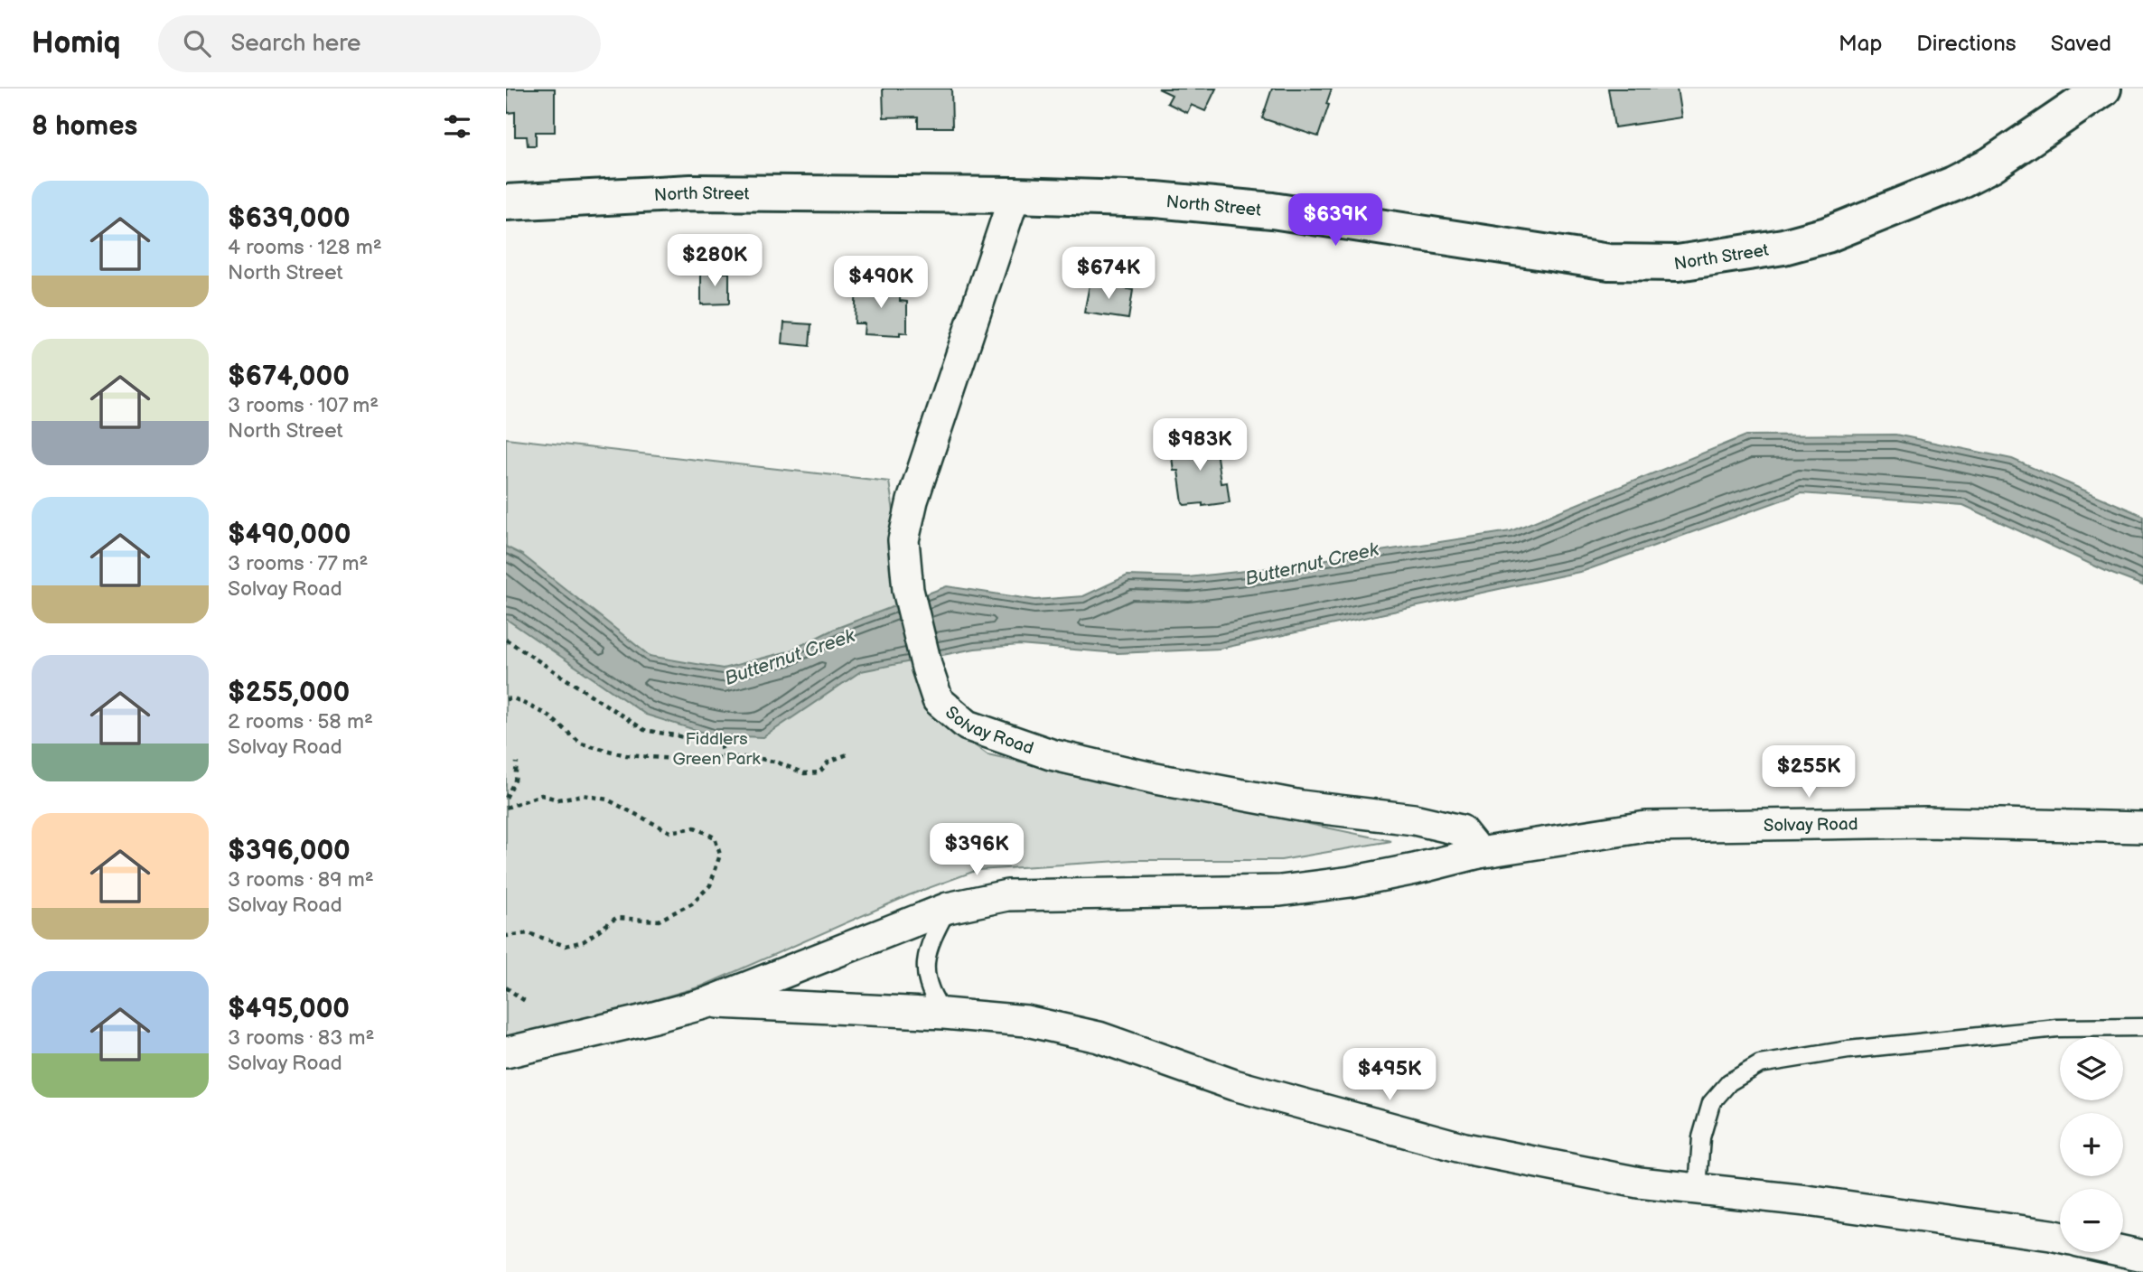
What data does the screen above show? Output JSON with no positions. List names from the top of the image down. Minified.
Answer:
{"streets":{"street":["North Street","Solvay Road"]},"crossings":[["North Street","Solvay Road"]],"water":["Butternut Creek"],"parks":["Fiddlers Green Park"],"page":{"header":"Homiq","search":"Search here","nav":["Map","Directions","Saved"],"heading":"8 homes","list":[{"name":"$639,000","note":"4 rooms · 128 m² · North Street"},{"name":"$674,000","note":"3 rooms · 107 m² · North Street"},{"name":"$490,000","note":"3 rooms · 77 m² · Solvay Road"},{"name":"$255,000","note":"2 rooms · 58 m² · Solvay Road"},{"name":"$396,000","note":"3 rooms · 89 m² · Solvay Road"},{"name":"$495,000","note":"3 rooms · 83 m² · Solvay Road"}],"price":["$639K","$280K","$674K","$490K","$983K","$255K","$396K","$495K"],"map_buttons":["+","−"]}}
